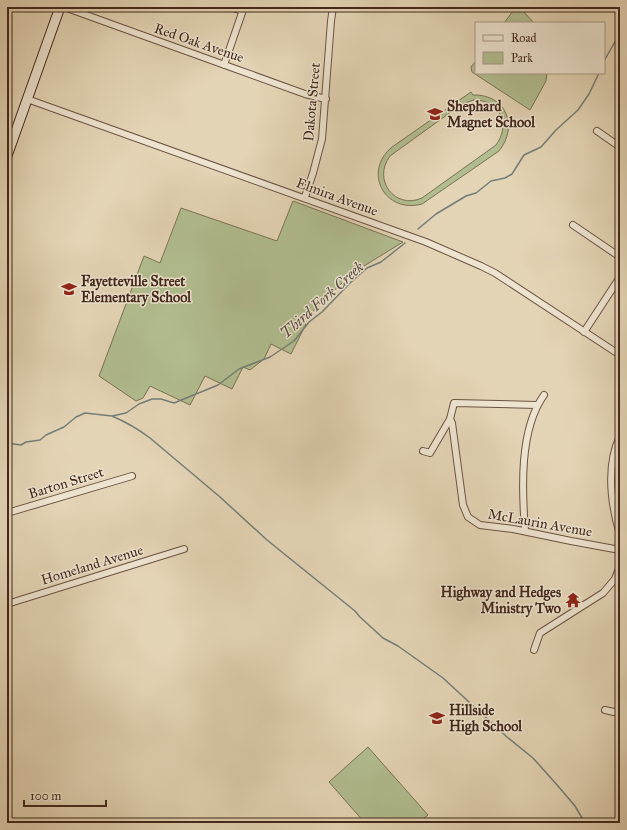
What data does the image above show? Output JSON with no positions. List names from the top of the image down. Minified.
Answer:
{"streets":{"street":["Red Oak Avenue","Dakota Street","Elmira Avenue","Barton Street","McLaurin Avenue","Homeland Avenue"]},"crossings":[["Red Oak Avenue","Dakota Street"],["Dakota Street","Elmira Avenue"]],"water":["Third Fork Creek"],"places":{"school or university":["Shephard Magnet School","Fayetteville Street Elementary School","Hillside High School"],"temple":["Highway and Hedges Ministry Two"]},"legend":["Road","Park"],"scale_bar":"100 m"}
